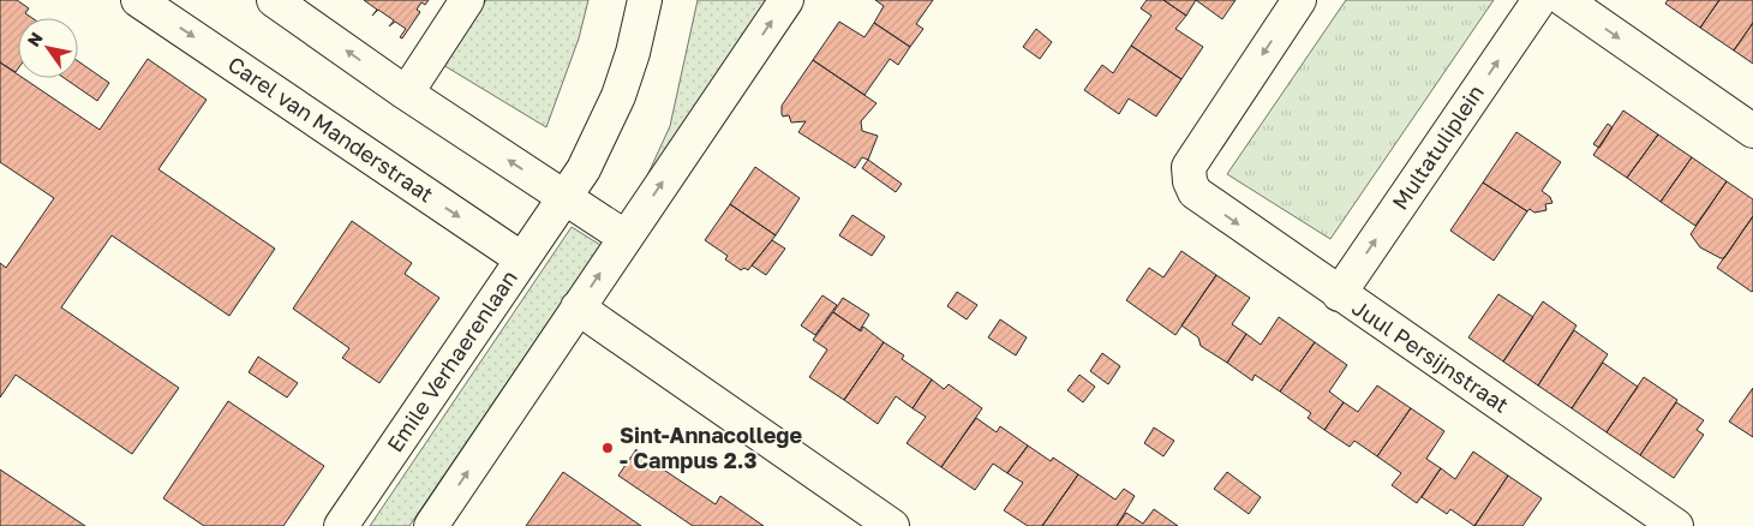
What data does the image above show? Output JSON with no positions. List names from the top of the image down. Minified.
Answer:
{"streets":{"street":["Carel van Manderstraat","Multatuliplein","Juul Persijnstraat","Emile Verhaerenlaan"]},"crossings":[["Carel van Manderstraat","Emile Verhaerenlaan"],["Multatuliplein","Juul Persijnstraat"]],"one_way":["Multatuliplein"],"places":["Sint-Annacollege - Campus 2.3"],"north":"top left"}
